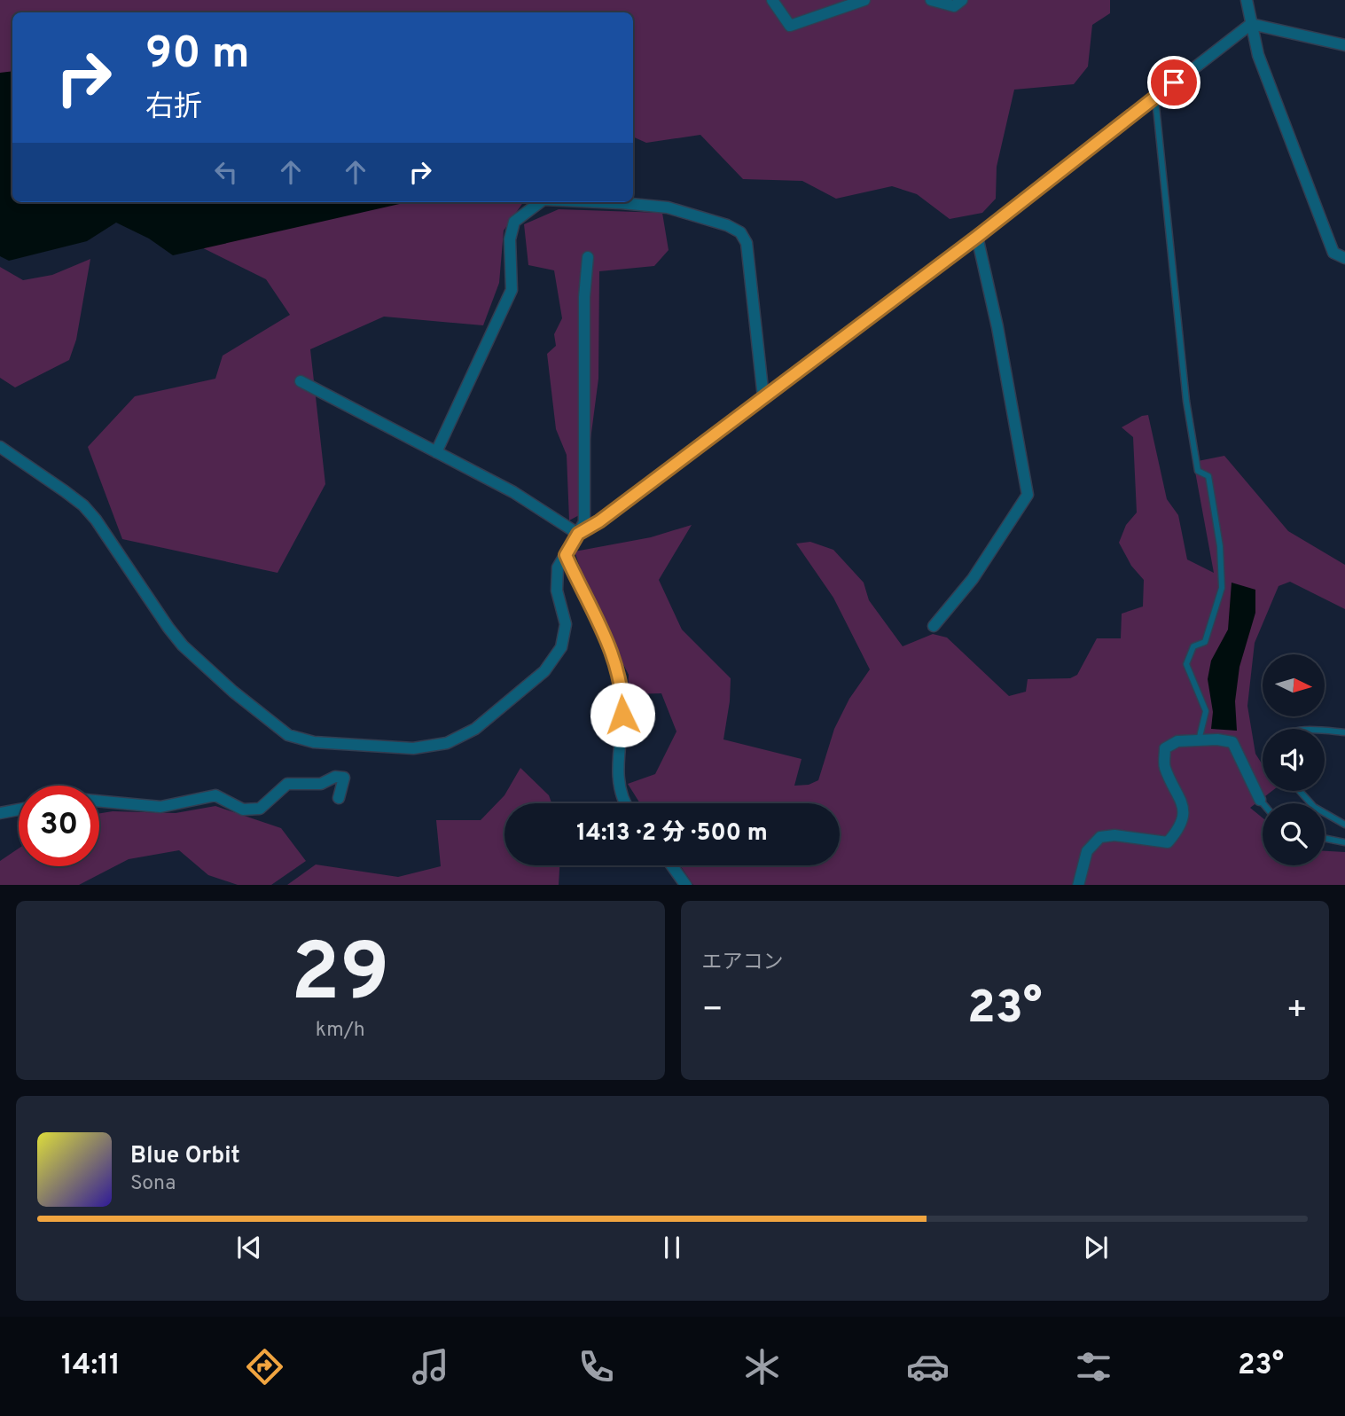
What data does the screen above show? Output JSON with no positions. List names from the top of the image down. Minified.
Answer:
{"north":"right","page":{"turn":["90 m","右折"],"limit":"30","trip":"14:13 · 2 分 · 500 m","tile":[["29","km/h"],"エアコン"],"heat":["−","23°","+"],"song":["Blue Orbit","Sona"],"tabs":["14:11","23°"]}}
